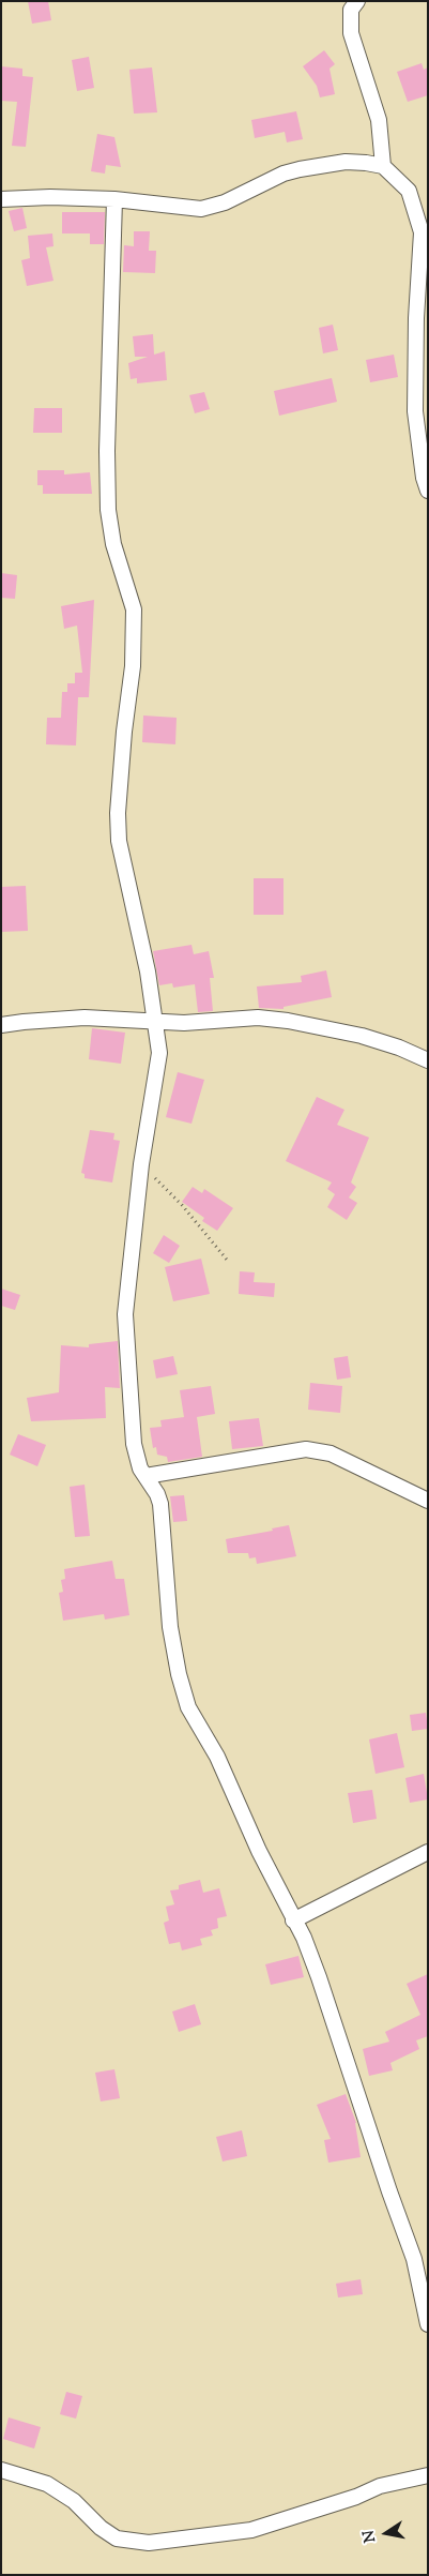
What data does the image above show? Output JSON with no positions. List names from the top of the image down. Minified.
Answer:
{"north":"left"}
